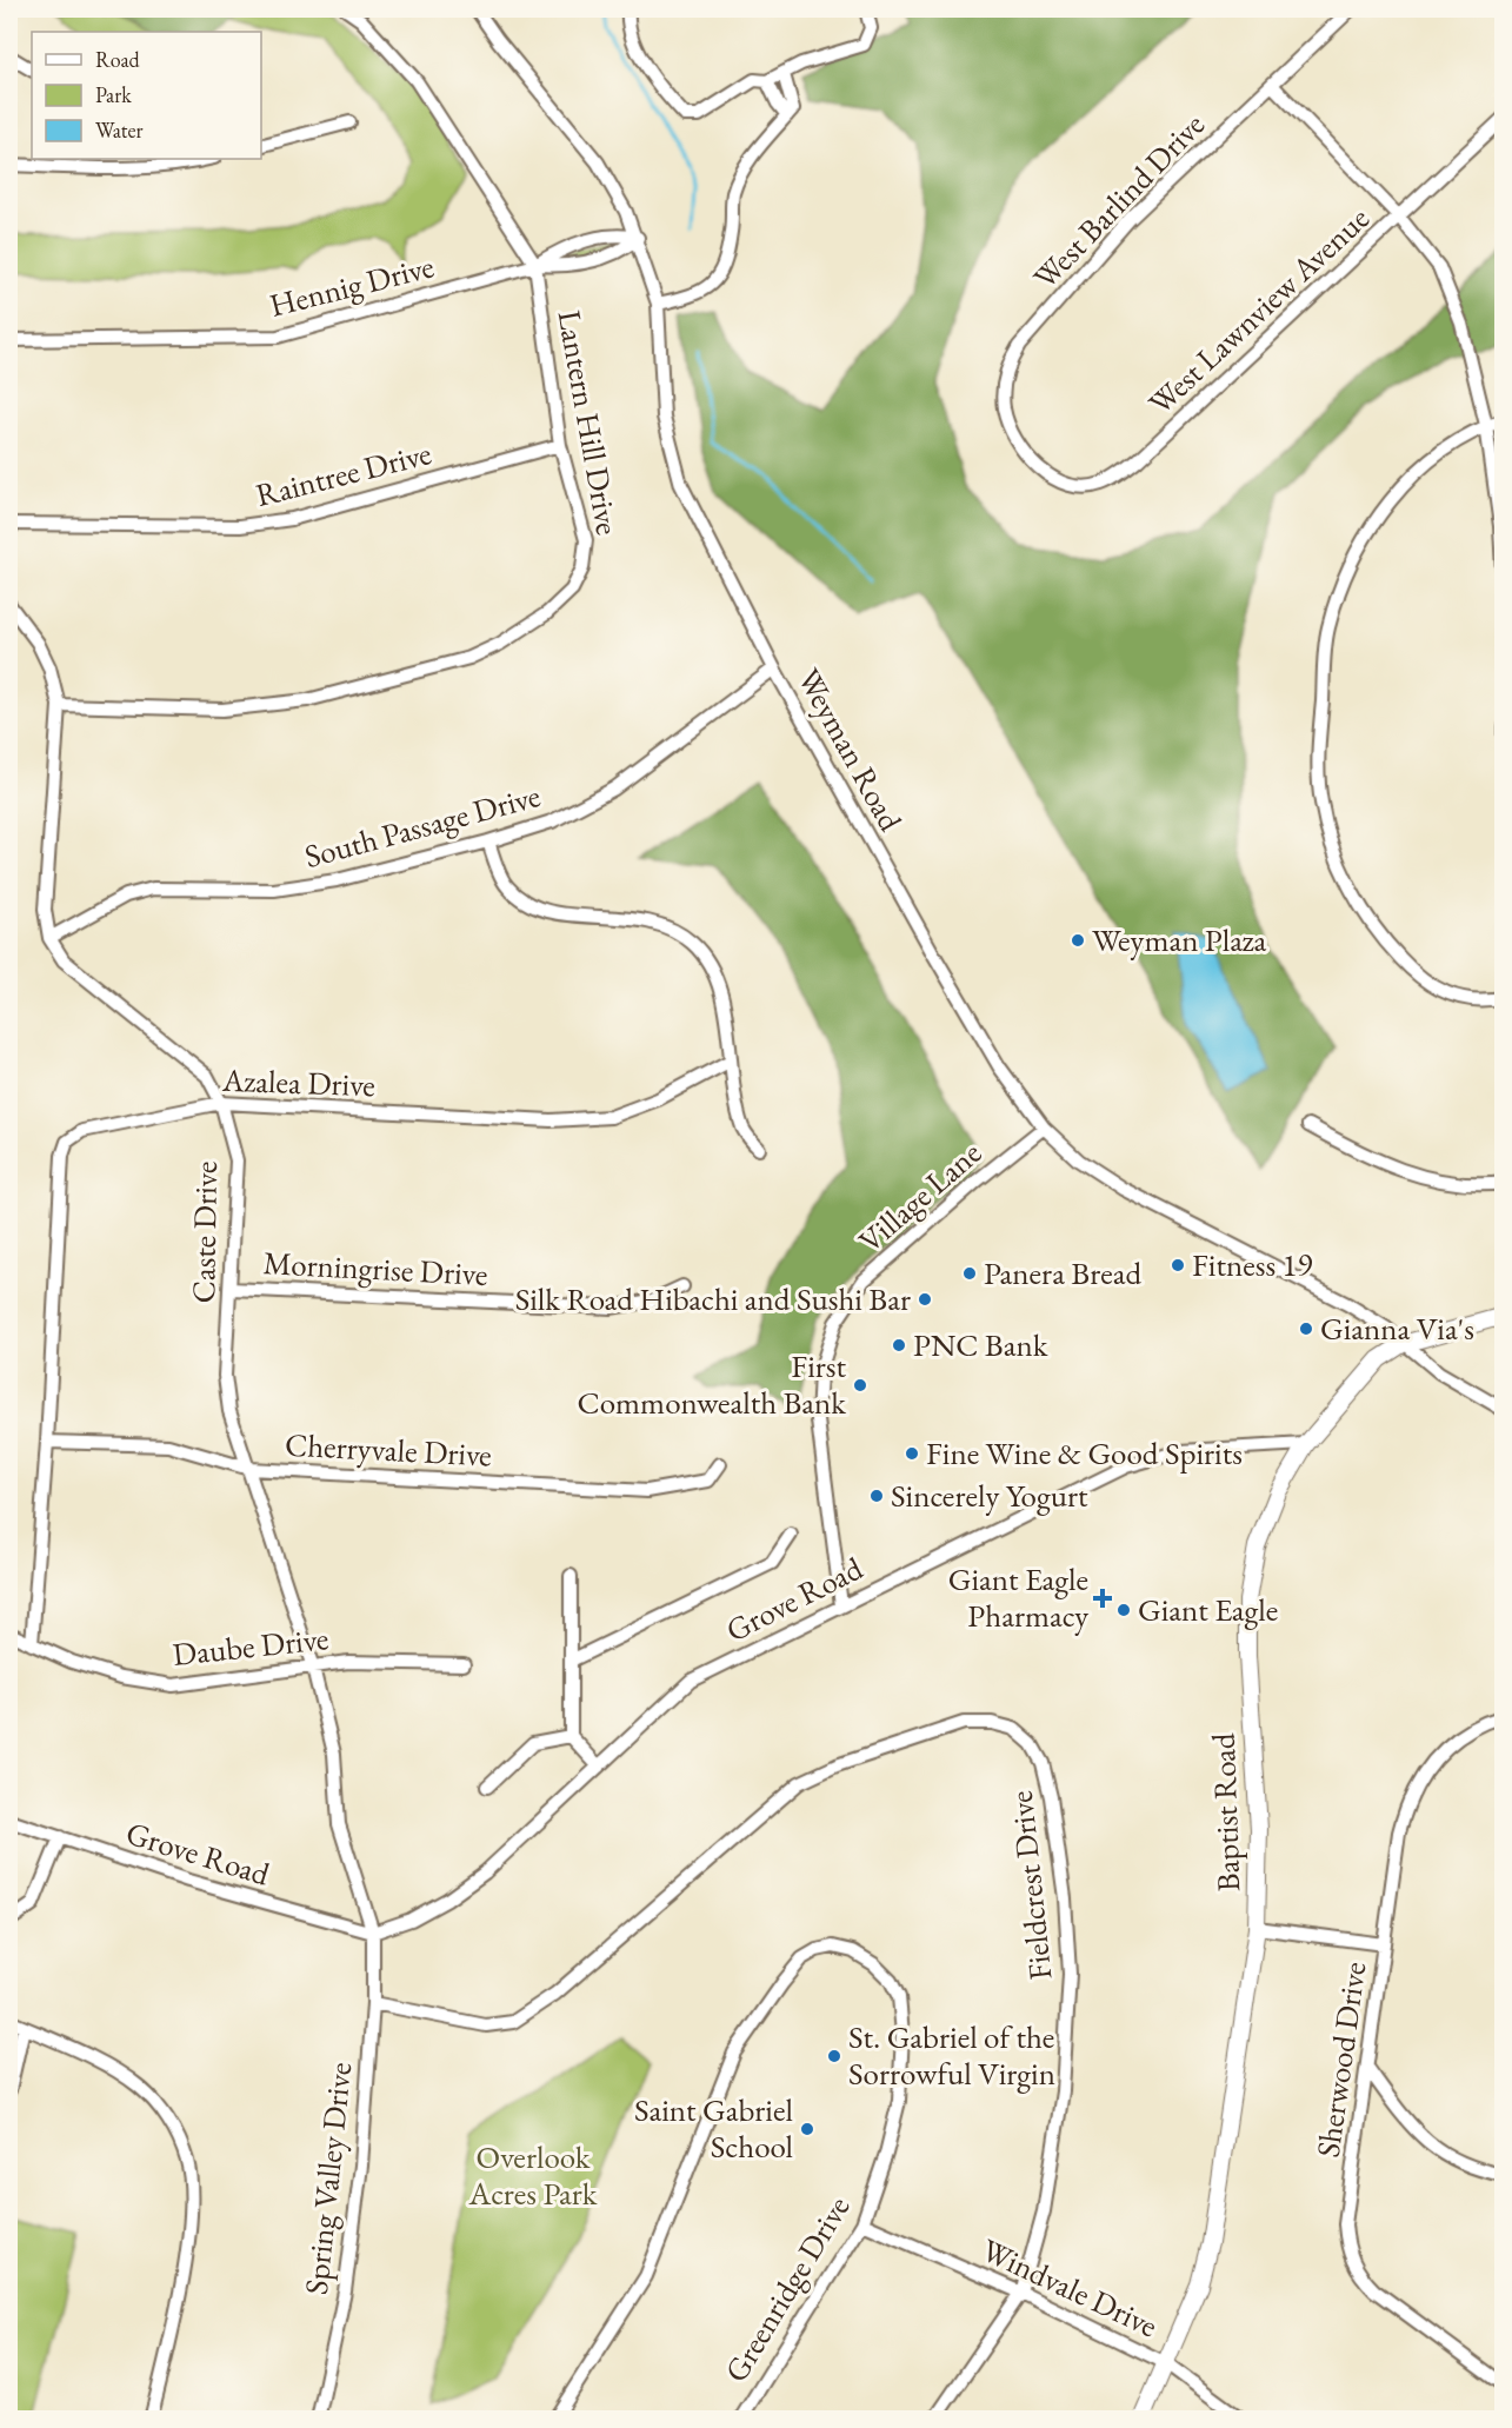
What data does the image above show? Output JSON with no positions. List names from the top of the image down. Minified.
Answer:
{"streets":{"main road":["Baptist Road"],"street":["West Barlind Drive","Hennig Drive","West Lawnview Avenue","Lantern Hill Drive","Raintree Drive","Weyman Road","South Passage Drive","Azalea Drive","Village Lane","Caste Drive","Morningrise Drive","Cherryvale Drive","Grove Road","Daube Drive","Fieldcrest Drive","Sherwood Drive","Spring Valley Drive","Windvale Drive","Greenridge Drive"]},"crossings":[["West Barlind Drive","West Lawnview Avenue"],["Hennig Drive","Lantern Hill Drive"],["Hennig Drive","Weyman Road"],["Lantern Hill Drive","Raintree Drive"],["Weyman Road","South Passage Drive"],["Weyman Road","Village Lane"],["Weyman Road","Baptist Road"],["South Passage Drive","Caste Drive"],["Azalea Drive","Caste Drive"],["Azalea Drive","Cherryvale Drive"],["Azalea Drive","Daube Drive"],["Village Lane","Grove Road"],["Caste Drive","Morningrise Drive"],["Caste Drive","Cherryvale Drive"],["Caste Drive","Grove Road"],["Caste Drive","Daube Drive"],["Caste Drive","Spring Valley Drive"],["Grove Road","Baptist Road"],["Grove Road","Spring Valley Drive"],["Baptist Road","Windvale Drive"],["Fieldcrest Drive","Spring Valley Drive"],["Fieldcrest Drive","Windvale Drive"],["Windvale Drive","Greenridge Drive"]],"parks":["Overlook Acres Park"],"places":{"other":["Weyman Plaza","Fitness 19","Panera Bread","Silk Road Hibachi and Sushi Bar","Gianna Via's","PNC Bank","First Commonwealth Bank","Fine Wine & Good Spirits","Sincerely Yogurt","Giant Eagle","St. Gabriel of the Sorrowful Virgin","Saint Gabriel School"],"health":["Giant Eagle Pharmacy"]},"legend":["Road","Park","Water"]}
